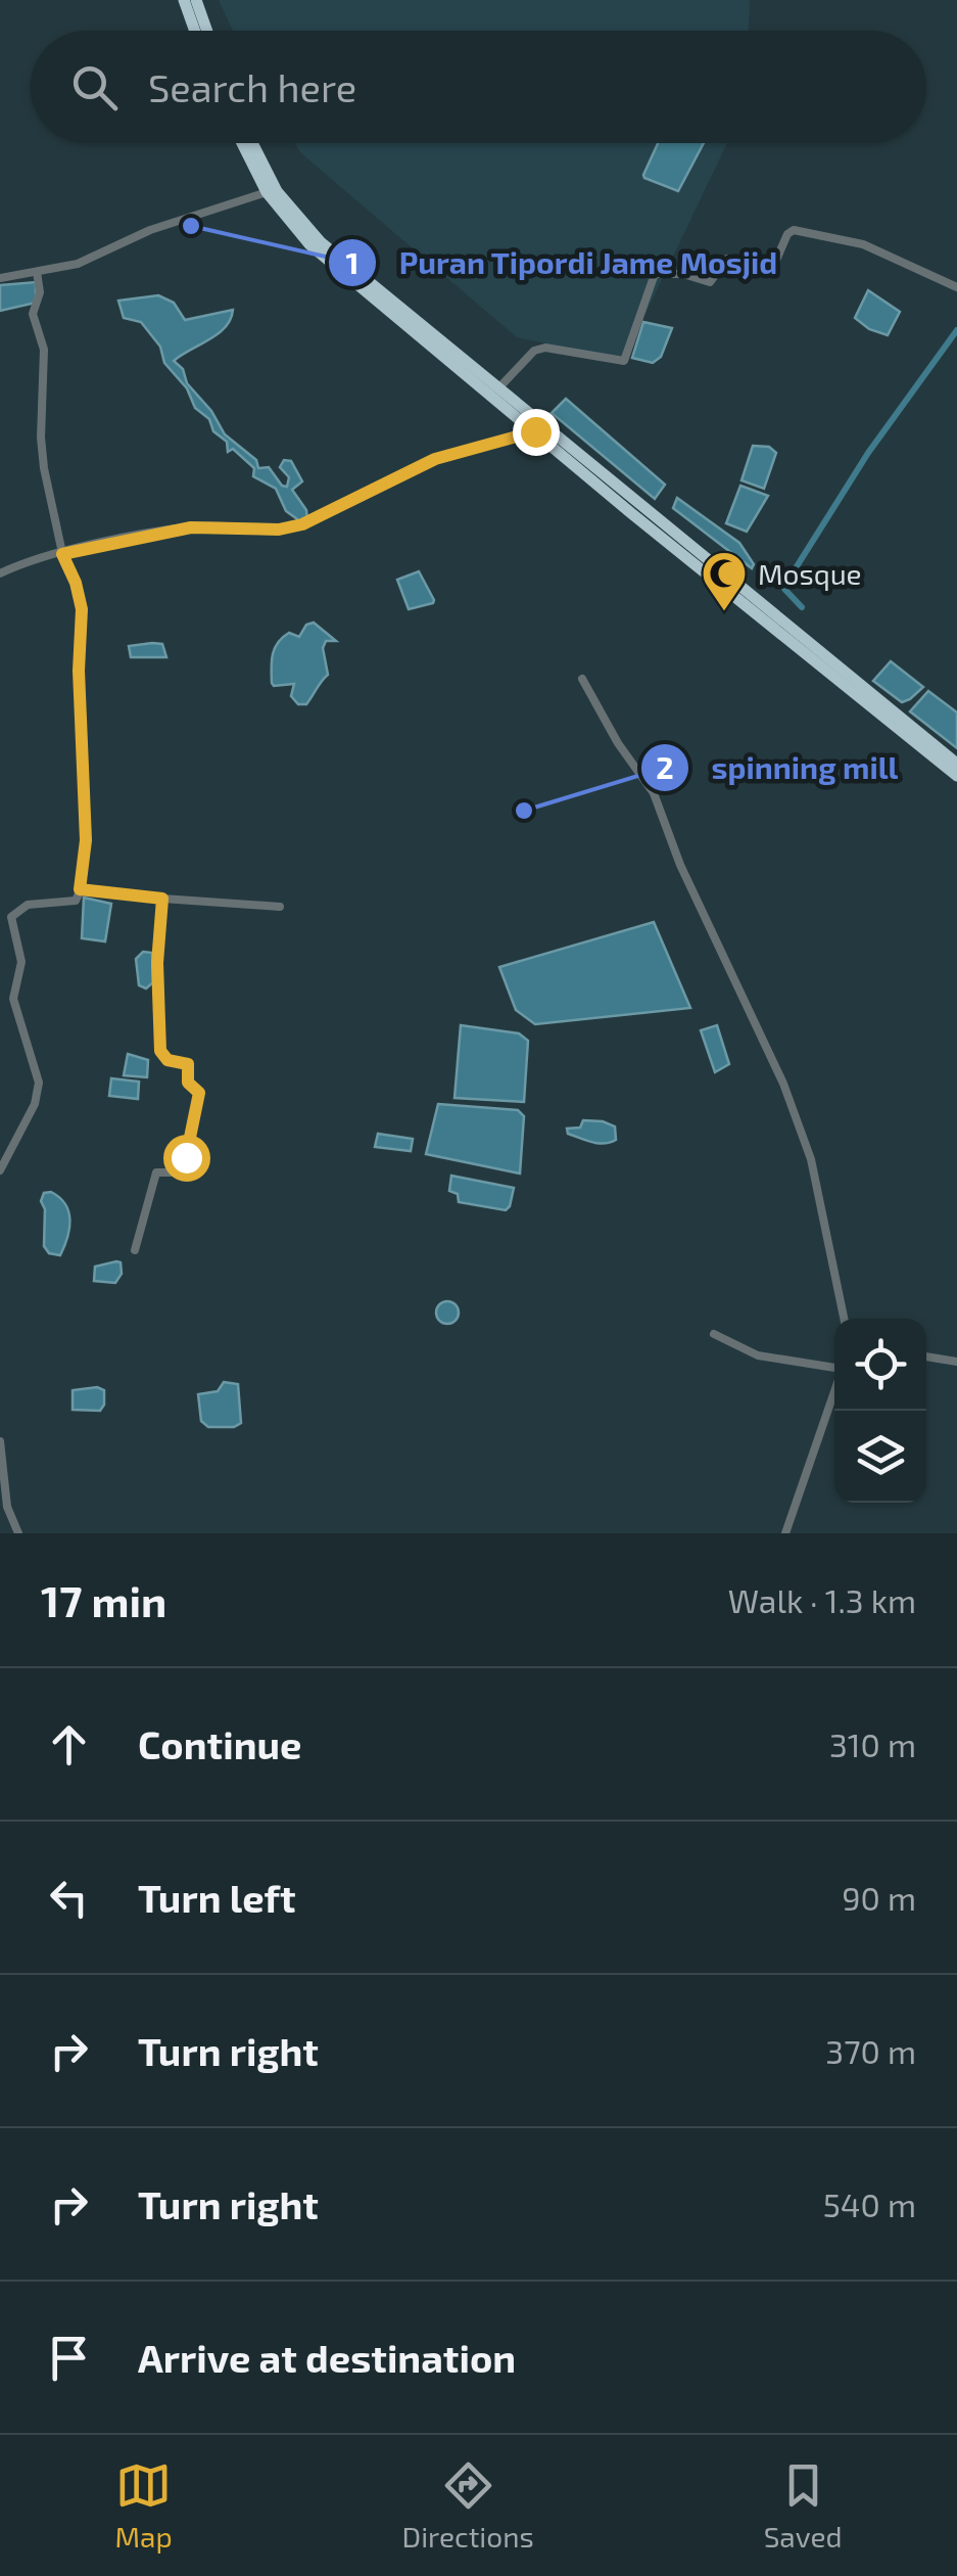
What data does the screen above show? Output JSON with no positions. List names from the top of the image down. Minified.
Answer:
{"places":{"other":["Puran Tipordi Jame Mosjid","spinning mill"],"mosque":["Mosque"]},"page":{"search":"Search here","heading":["17 min","Walk · 1.3 km"],"list":[["Continue","310 m"],["Turn left","90 m"],["Turn right","370 m"],["Turn right","540 m"],"Arrive at destination"],"nav":["Map","Directions","Saved"]}}
